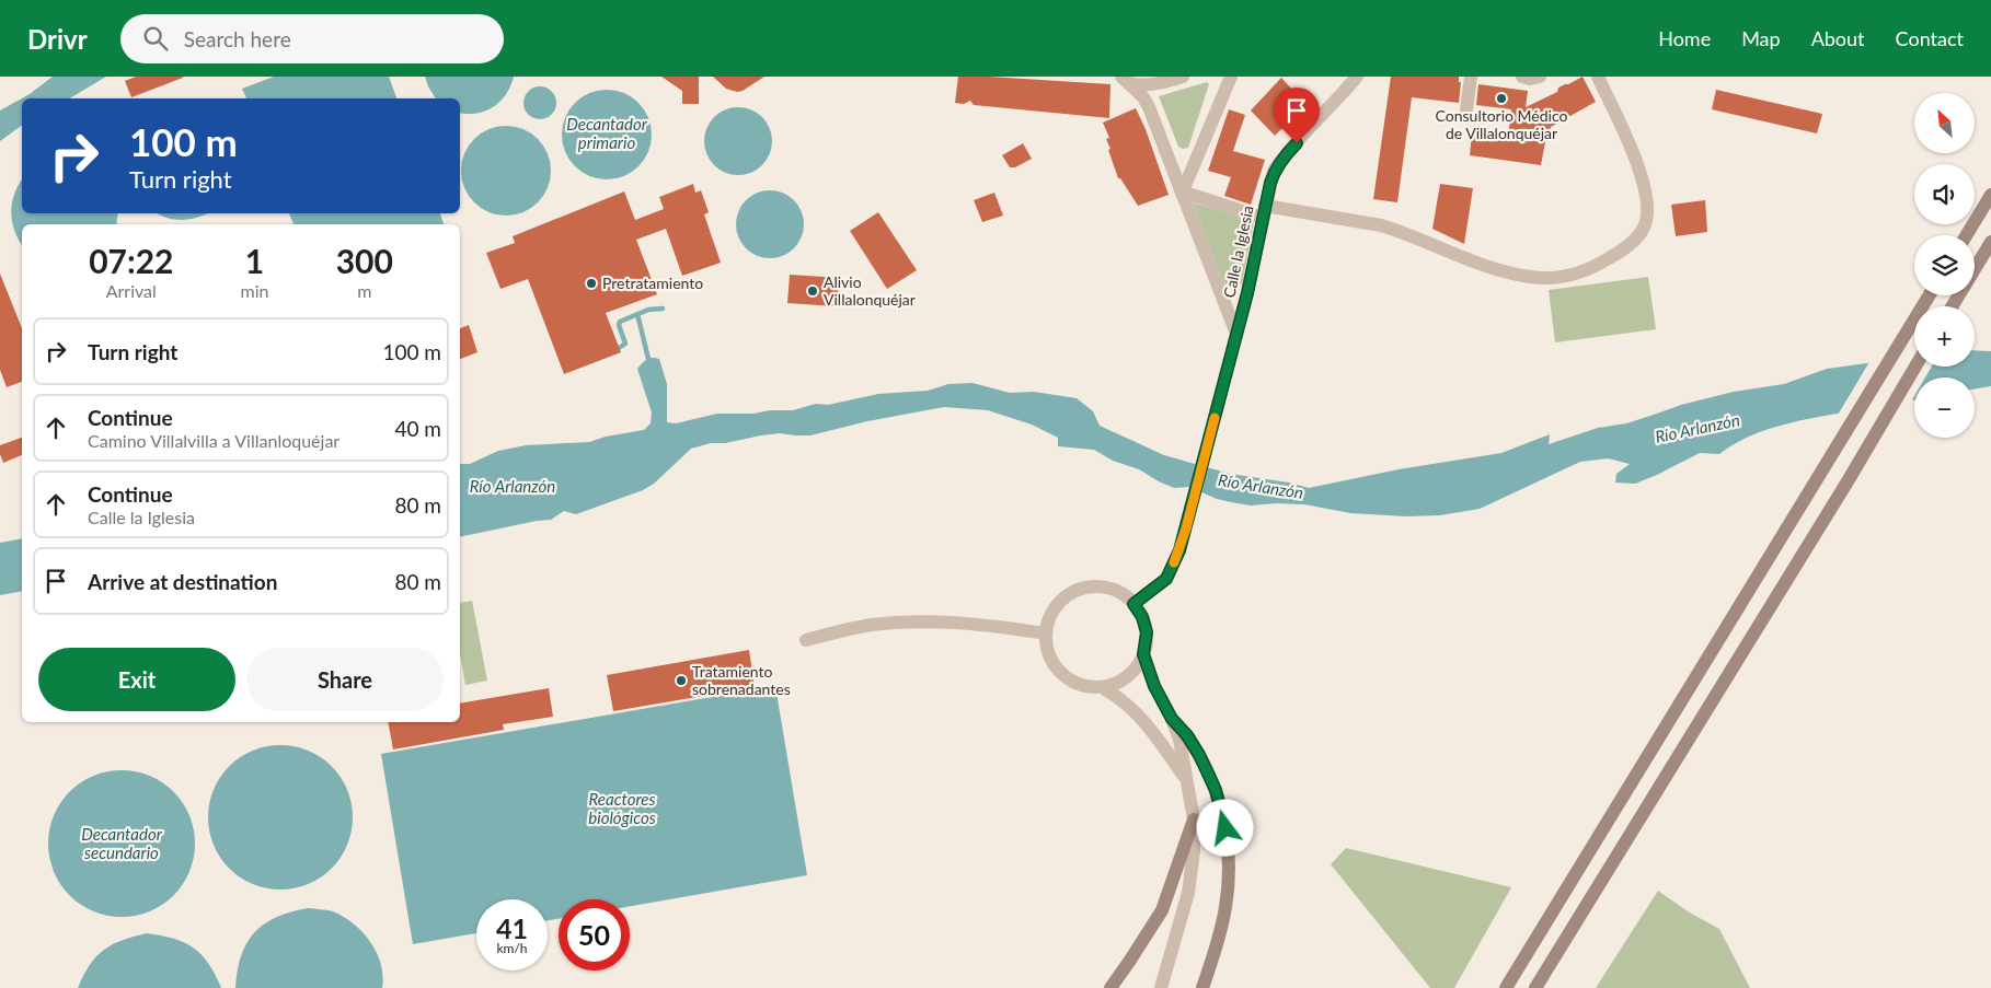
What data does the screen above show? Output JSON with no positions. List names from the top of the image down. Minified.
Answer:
{"streets":{"street":["Calle la Iglesia"]},"water":["Decantador primario","Río Arlanzón","Reactores biológicos","Decantador secundario"],"places":["Consultorio Médico de Villalonquéjar","Pretratamiento","Alivio Villalonquéjar","Tratamiento sobrenadantes"],"north":"top left","page":{"header":"Drivr","search":"Search here","nav":["Home","Map","About","Contact"],"map_buttons":["+","−"],"turn":["100 m","Turn right"],"eta":["07:22","Arrival","1","min","300","m"],"list":[{"name":"Turn right","value":"100 m"},{"name":"Continue","note":"Camino Villalvilla a Villanloquéjar","value":"40 m"},{"name":"Continue","note":"Calle la Iglesia","value":"80 m"},{"name":"Arrive at destination","value":"80 m"}],"buttons":["Exit","Share"],"speed":"41 km/h","limit":"50"}}
